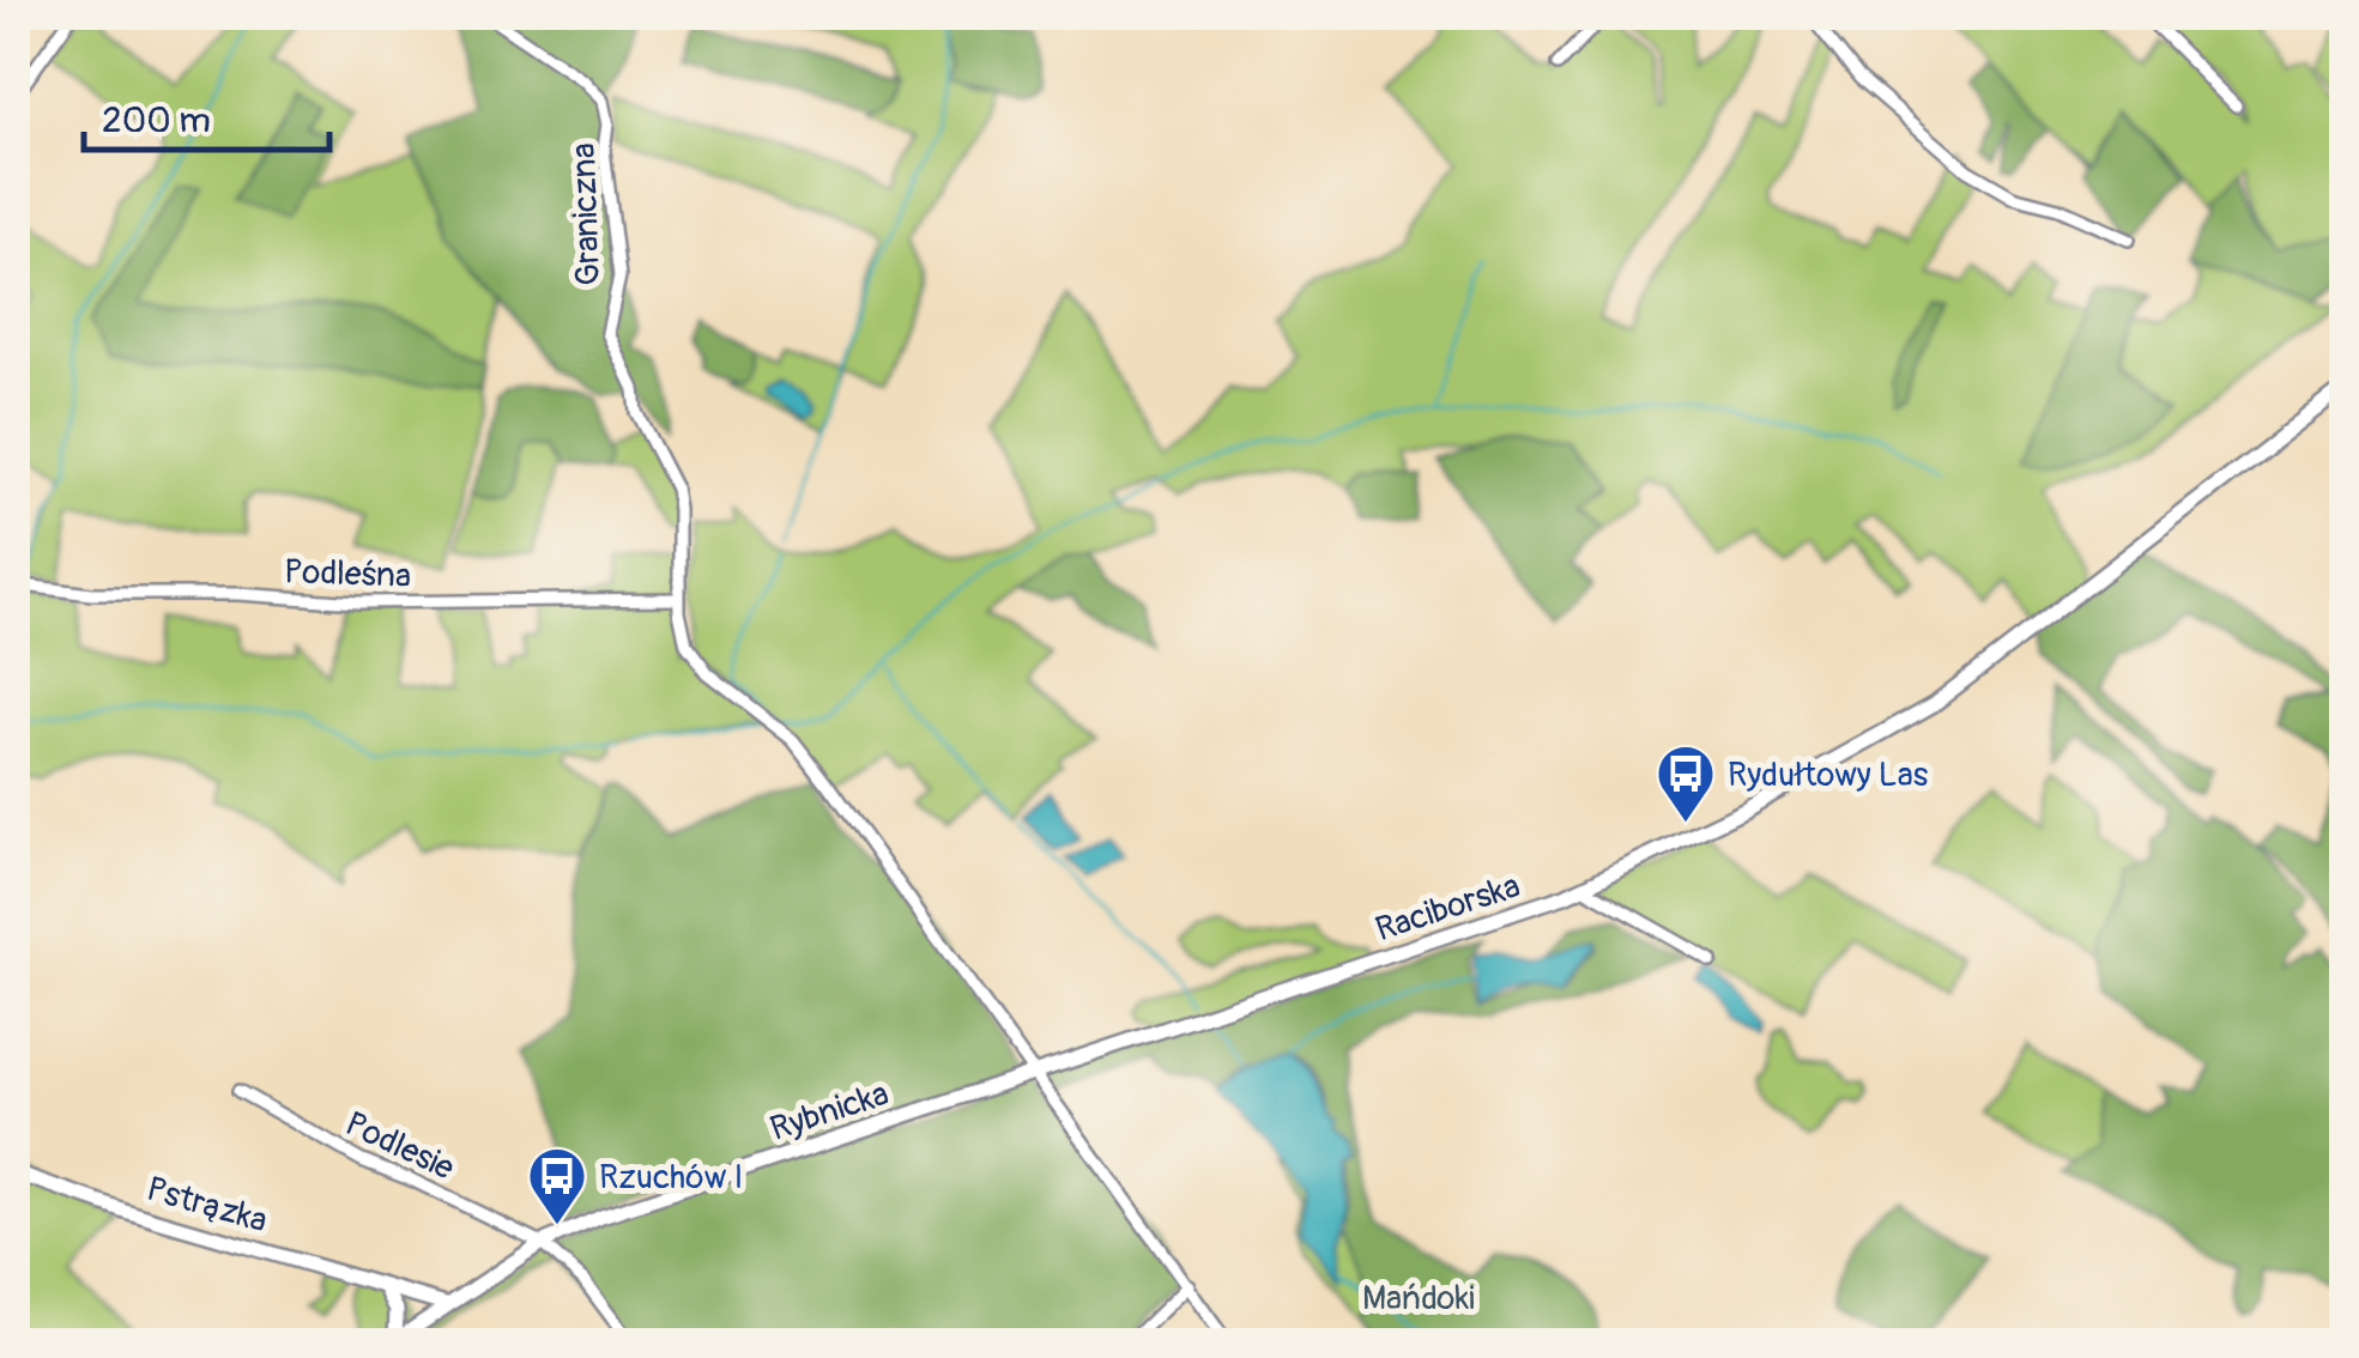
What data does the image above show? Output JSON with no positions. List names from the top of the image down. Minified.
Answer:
{"streets":{"main road":["Raciborska","Rybnicka","Pstrązka"],"street":["Graniczna","Podleśna","Podlesie"]},"crossings":[["Graniczna","Podleśna"],["Raciborska","Rybnicka"],["Rybnicka","Podlesie"],["Rybnicka","Pstrązka"]],"parks":["Mańdoki"],"places":{"bus stop":["Rydułtowy Las","Rzuchów I"]},"scale_bar":"200 m"}
